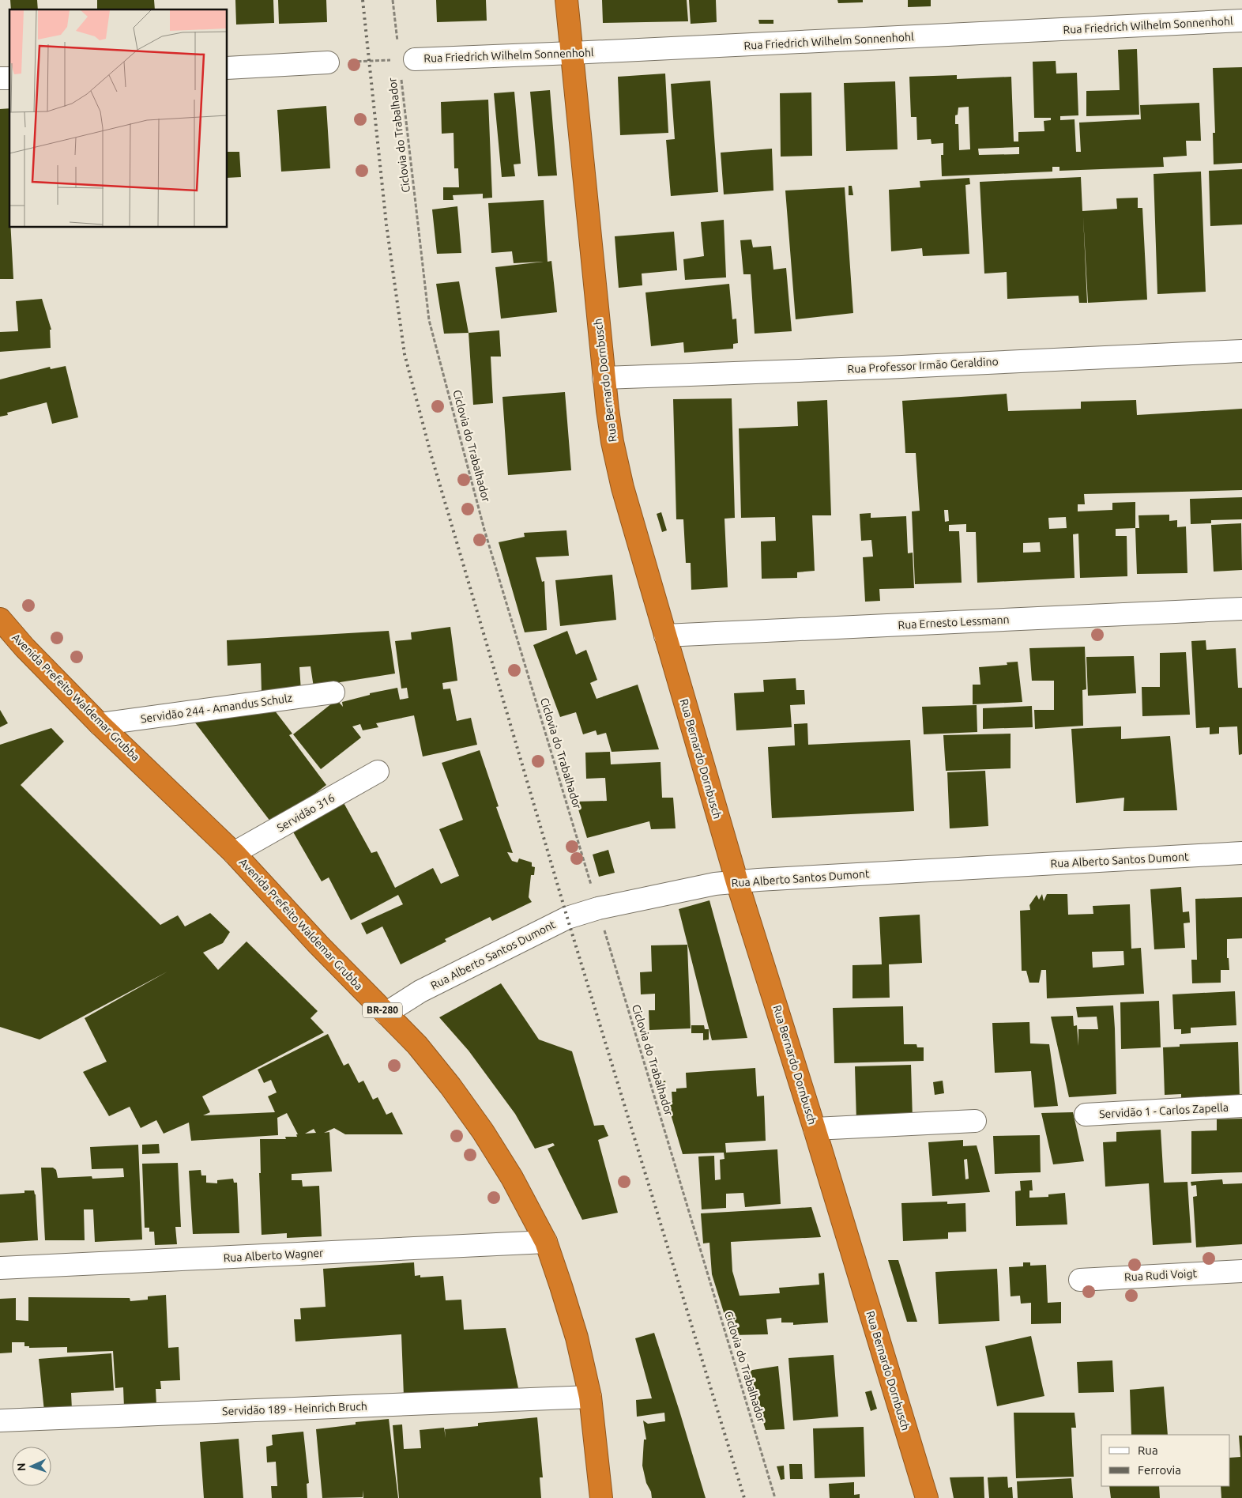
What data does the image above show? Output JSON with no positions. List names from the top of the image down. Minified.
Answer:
{"streets":{"highway":["Rua Bernardo Dornbusch","Avenida Prefeito Waldemar Grubba","BR-280"],"street":["Rua Friedrich Wilhelm Sonnenhohl","Rua Professor Irmão Geraldino","Rua Ernesto Lessmann","Servidão 244 - Amandus Schulz","Servidão 316","Rua Alberto Santos Dumont","Servidão 1 - Carlos Zapella","Rua Alberto Wagner","Rua Rudi Voigt","Servidão 189 - Heinrich Bruch"],"path":["Ciclovia do Trabalhador"]},"crossings":[["Rua Friedrich Wilhelm Sonnenhohl","Ciclovia do Trabalhador"],["Rua Friedrich Wilhelm Sonnenhohl","Rua Bernardo Dornbusch"],["Ciclovia do Trabalhador","Rua Alberto Santos Dumont"],["Rua Professor Irmão Geraldino","Rua Bernardo Dornbusch"],["Rua Bernardo Dornbusch","Rua Ernesto Lessmann"],["Rua Bernardo Dornbusch","Rua Alberto Santos Dumont"],["Avenida Prefeito Waldemar Grubba","Servidão 244 - Amandus Schulz"],["Avenida Prefeito Waldemar Grubba","Servidão 316"],["Avenida Prefeito Waldemar Grubba","Rua Alberto Santos Dumont"],["Avenida Prefeito Waldemar Grubba","Rua Alberto Wagner"],["Avenida Prefeito Waldemar Grubba","Servidão 189 - Heinrich Bruch"]],"legend":["Rua","Ferrovia"],"north":"left"}
